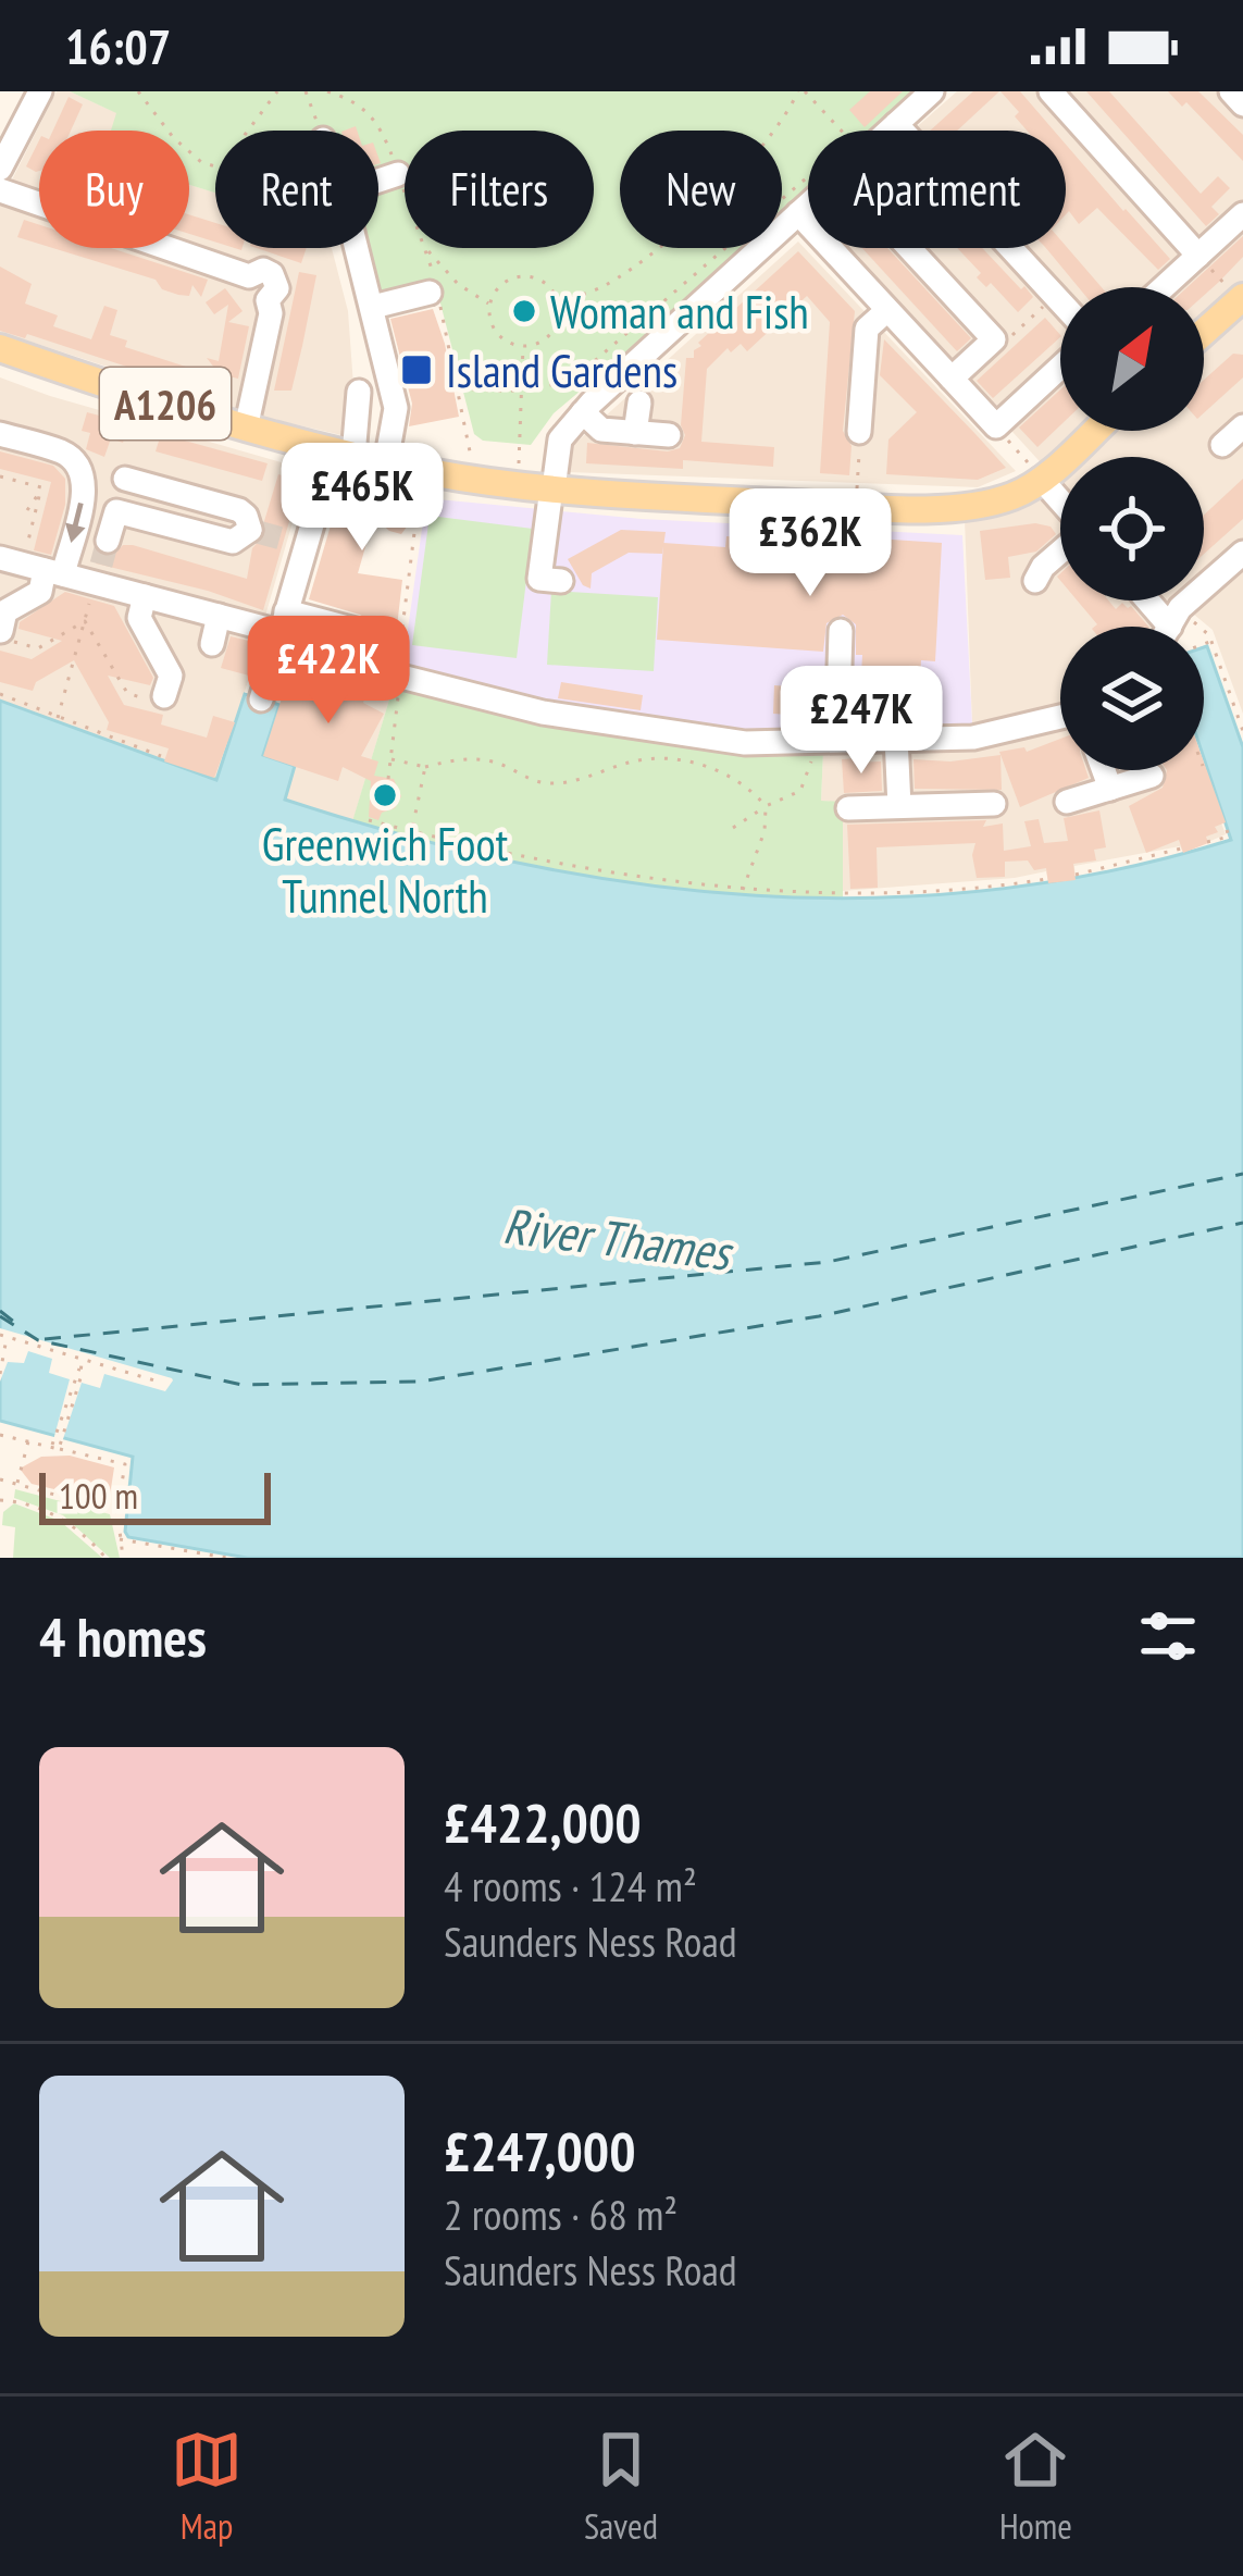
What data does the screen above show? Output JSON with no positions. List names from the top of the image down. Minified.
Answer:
{"streets":{"main road":["A1206"]},"water":["River Thames"],"places":{"other":["Woman and Fish","Greenwich Foot Tunnel North"],"transit":["Island Gardens"]},"scale_bar":"100 m","north":"top right","page":{"status":"16:07","chip":["Buy","Rent","Filters","New","Apartment"],"price":["£465K","£362K","£422K","£247K"],"scale":"100 m","heading":"4 homes","list":[{"name":"£422,000","note":"4 rooms · 124 m² · Saunders Ness Road"},{"name":"£247,000","note":"2 rooms · 68 m² · Saunders Ness Road"}],"tabs":["Map","Saved","Home"]}}
